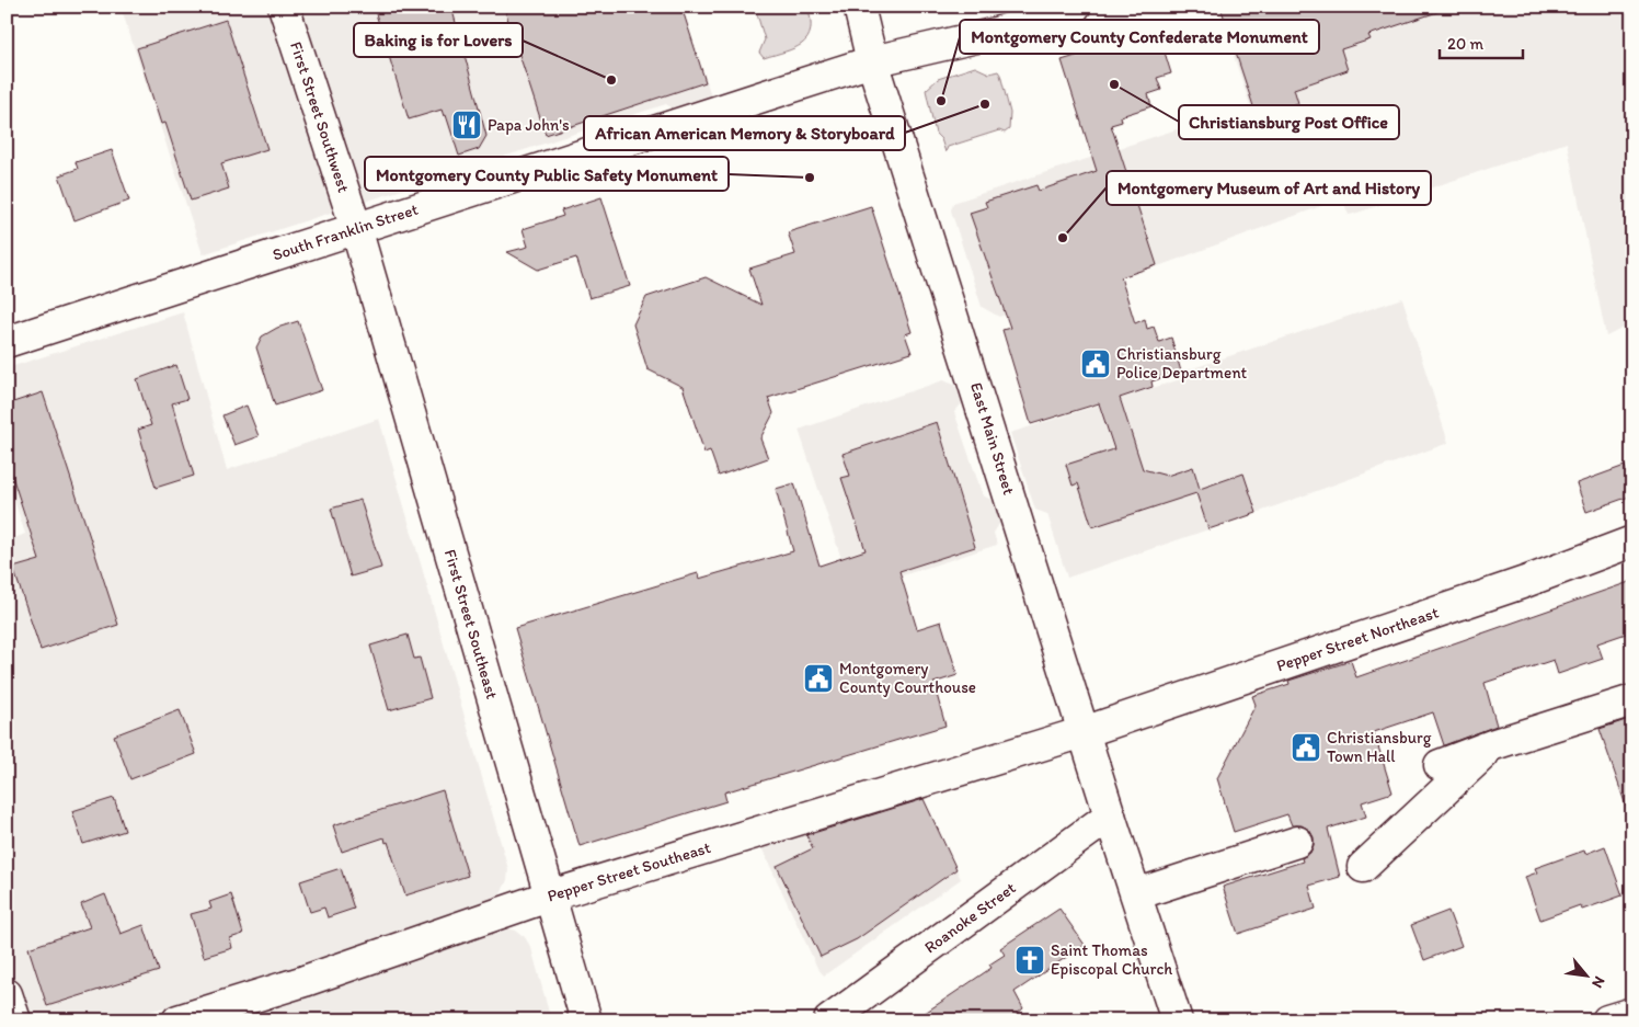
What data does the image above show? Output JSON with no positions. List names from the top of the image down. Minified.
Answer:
{"streets":{"street":["First Street Southwest","South Franklin Street","East Main Street","First Street Southeast","Pepper Street Northeast","Pepper Street Southeast","Roanoke Street"]},"crossings":[["First Street Southwest","South Franklin Street"],["First Street Southwest","First Street Southeast"],["South Franklin Street","East Main Street"],["South Franklin Street","First Street Southeast"],["East Main Street","Pepper Street Northeast"],["East Main Street","Pepper Street Southeast"],["East Main Street","Roanoke Street"],["First Street Southeast","Pepper Street Southeast"],["Pepper Street Northeast","Pepper Street Southeast"]],"places":{"other":["Baking is for Lovers","Christiansburg Post Office","Montgomery County Confederate Monument","African American Memory & Storyboard","Montgomery County Public Safety Monument","Montgomery Museum of Art and History"],"restaurant":["Papa John's"],"public building":["Christiansburg Police Department","Montgomery County Courthouse","Christiansburg Town Hall"],"church":["Saint Thomas Episcopal Church"]},"scale_bar":"20 m","north":"bottom right"}
